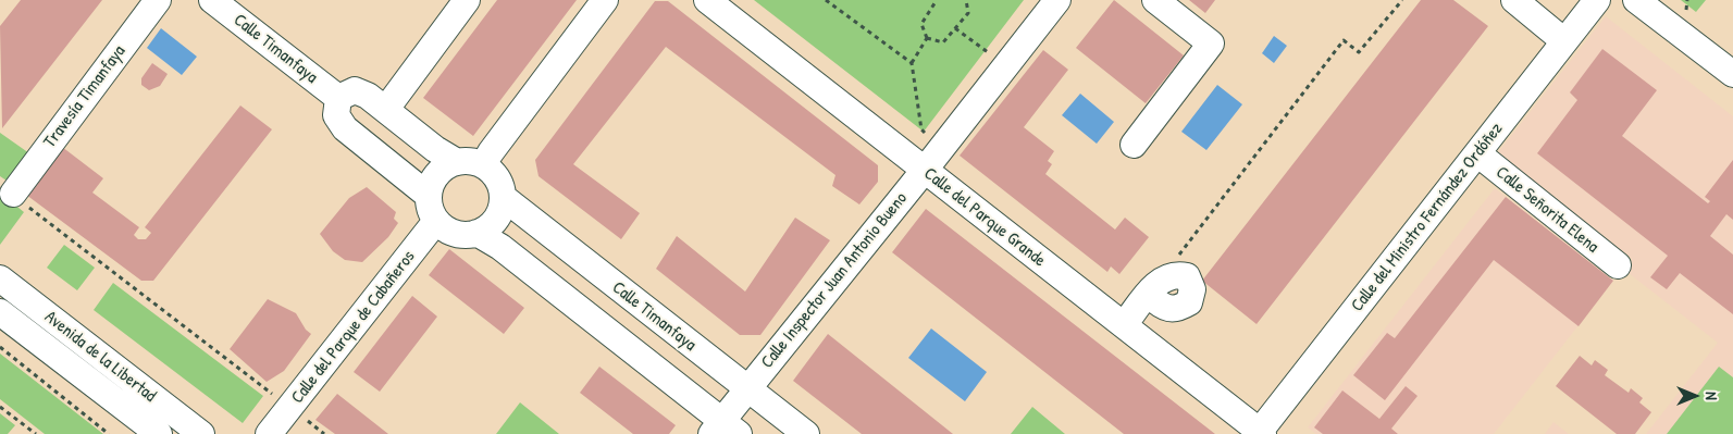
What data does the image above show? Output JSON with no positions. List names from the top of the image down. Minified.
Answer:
{"streets":{"street":["Calle Timanfaya","Travesía Timanfaya","Calle Señorita Elena","Calle del Parque Grande","Calle del Ministro Fernández Ordóñez","Calle Inspector Juan Antonio Bueno","Calle del Parque de Cabañeros","Avenida de la Libertad"]},"crossings":[["Calle Timanfaya","Calle Inspector Juan Antonio Bueno"],["Calle Timanfaya","Calle del Parque de Cabañeros"],["Calle Señorita Elena","Calle del Ministro Fernández Ordóñez"],["Calle del Parque Grande","Calle del Ministro Fernández Ordóñez"],["Calle del Parque Grande","Calle Inspector Juan Antonio Bueno"]],"north":"right"}
